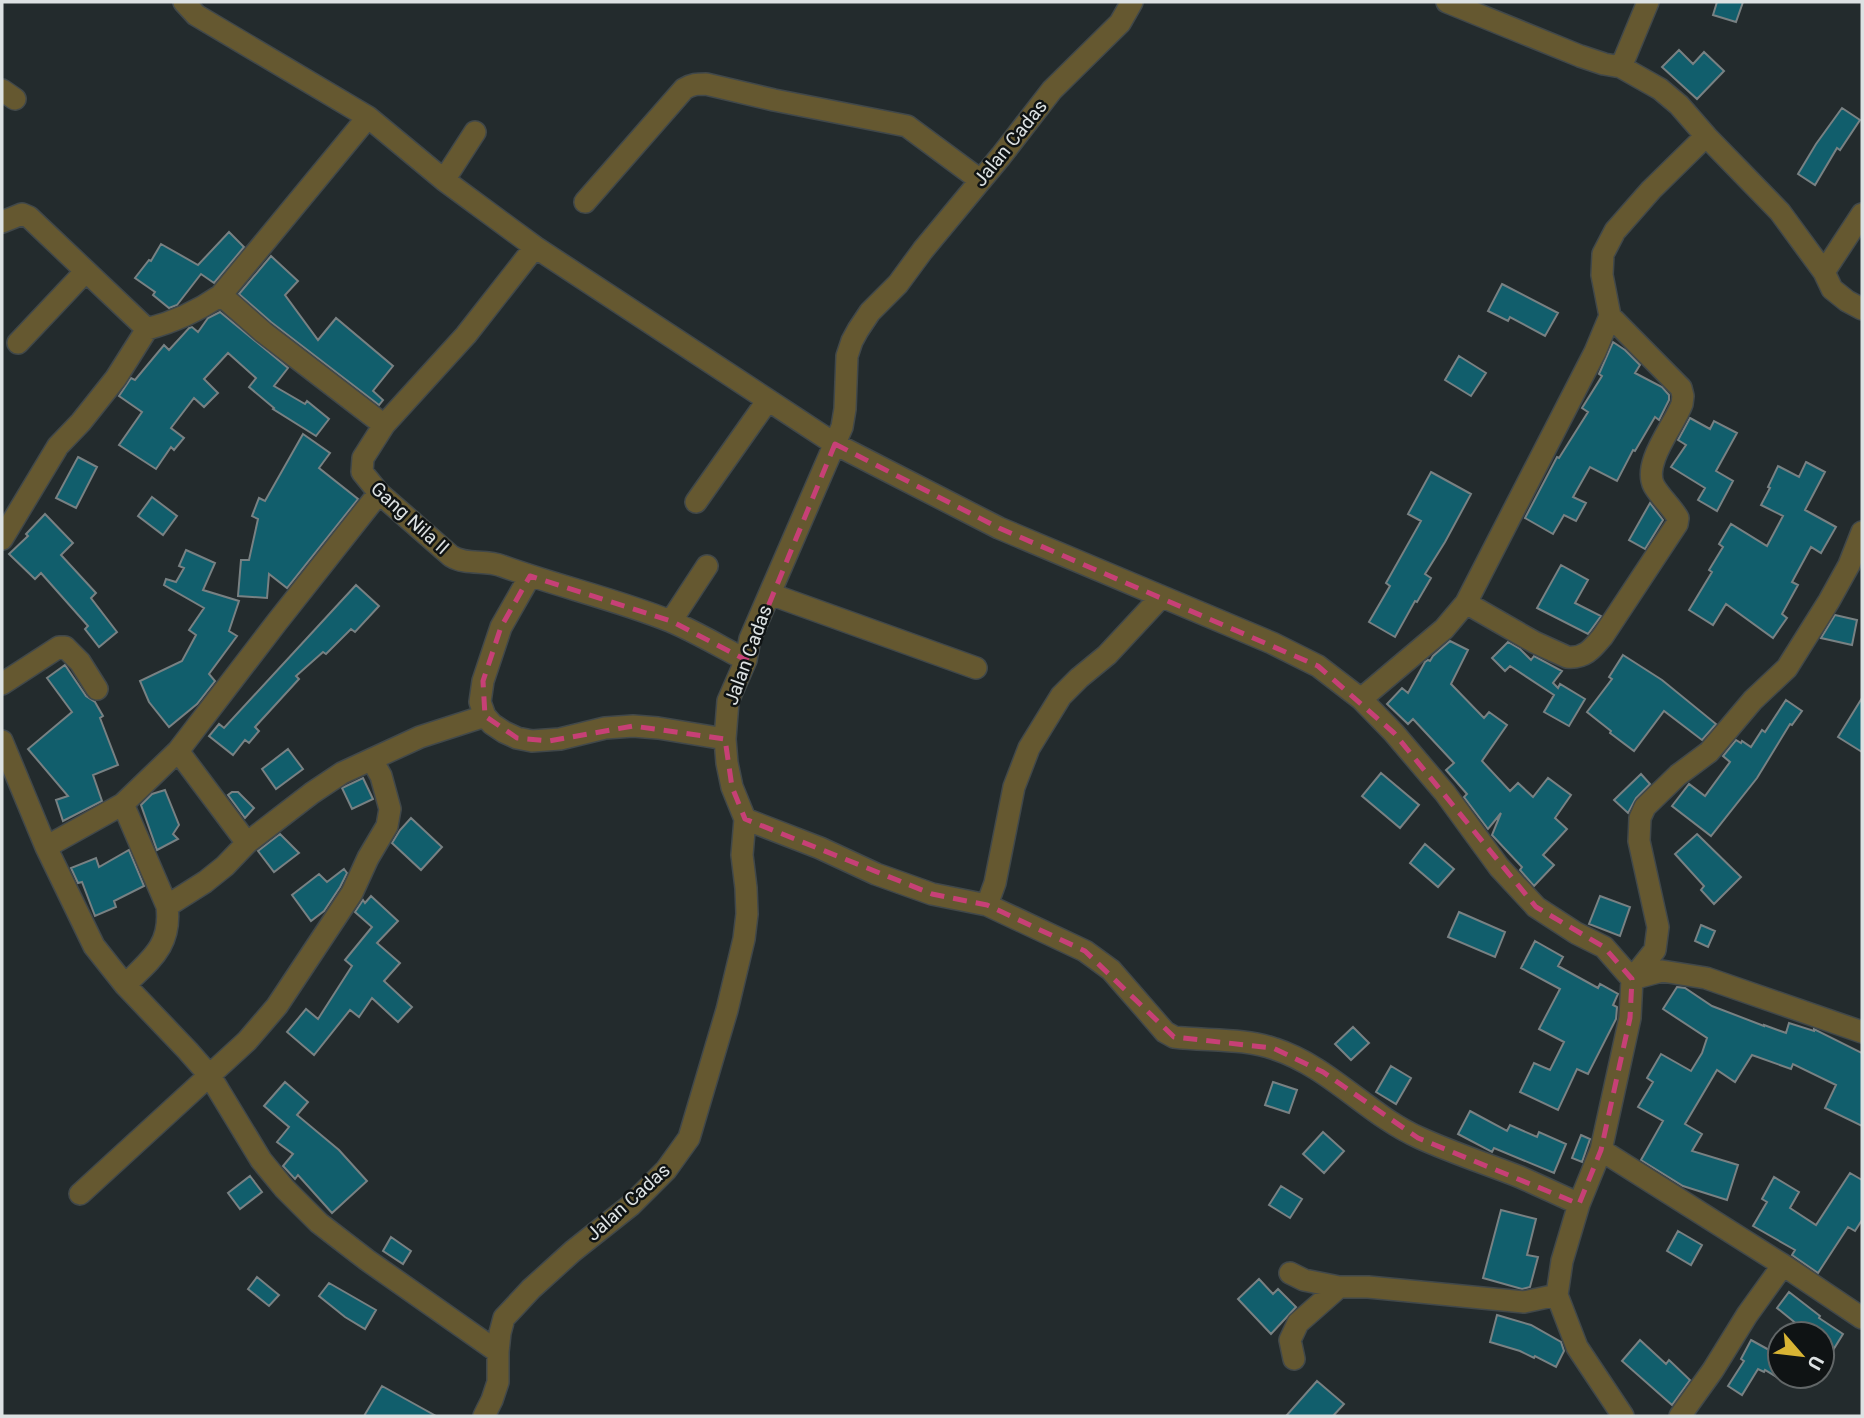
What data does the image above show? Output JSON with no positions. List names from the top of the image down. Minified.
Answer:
{"streets":{"street":["Jalan Cadas","Gang Nila II"]},"crossings":[["Jalan Cadas","Gang Nila II"]],"north":"bottom right"}
